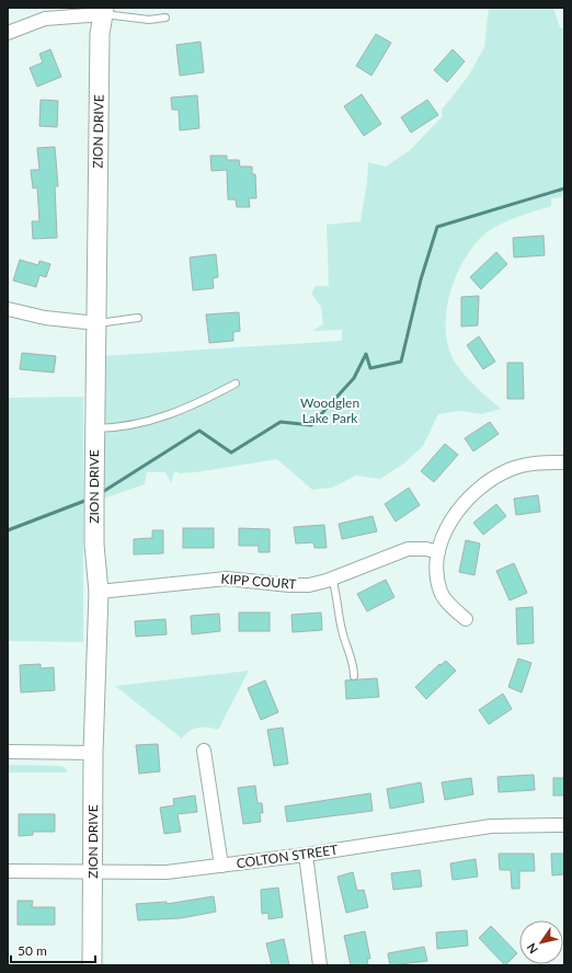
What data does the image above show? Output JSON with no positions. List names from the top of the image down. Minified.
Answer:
{"streets":{"main road":["ZION DRIVE"],"street":["KIPP COURT","COLTON STREET"]},"crossings":[["ZION DRIVE","KIPP COURT"],["ZION DRIVE","COLTON STREET"]],"parks":["Woodglen Lake Park"],"scale_bar":"50 m","north":"bottom left"}
